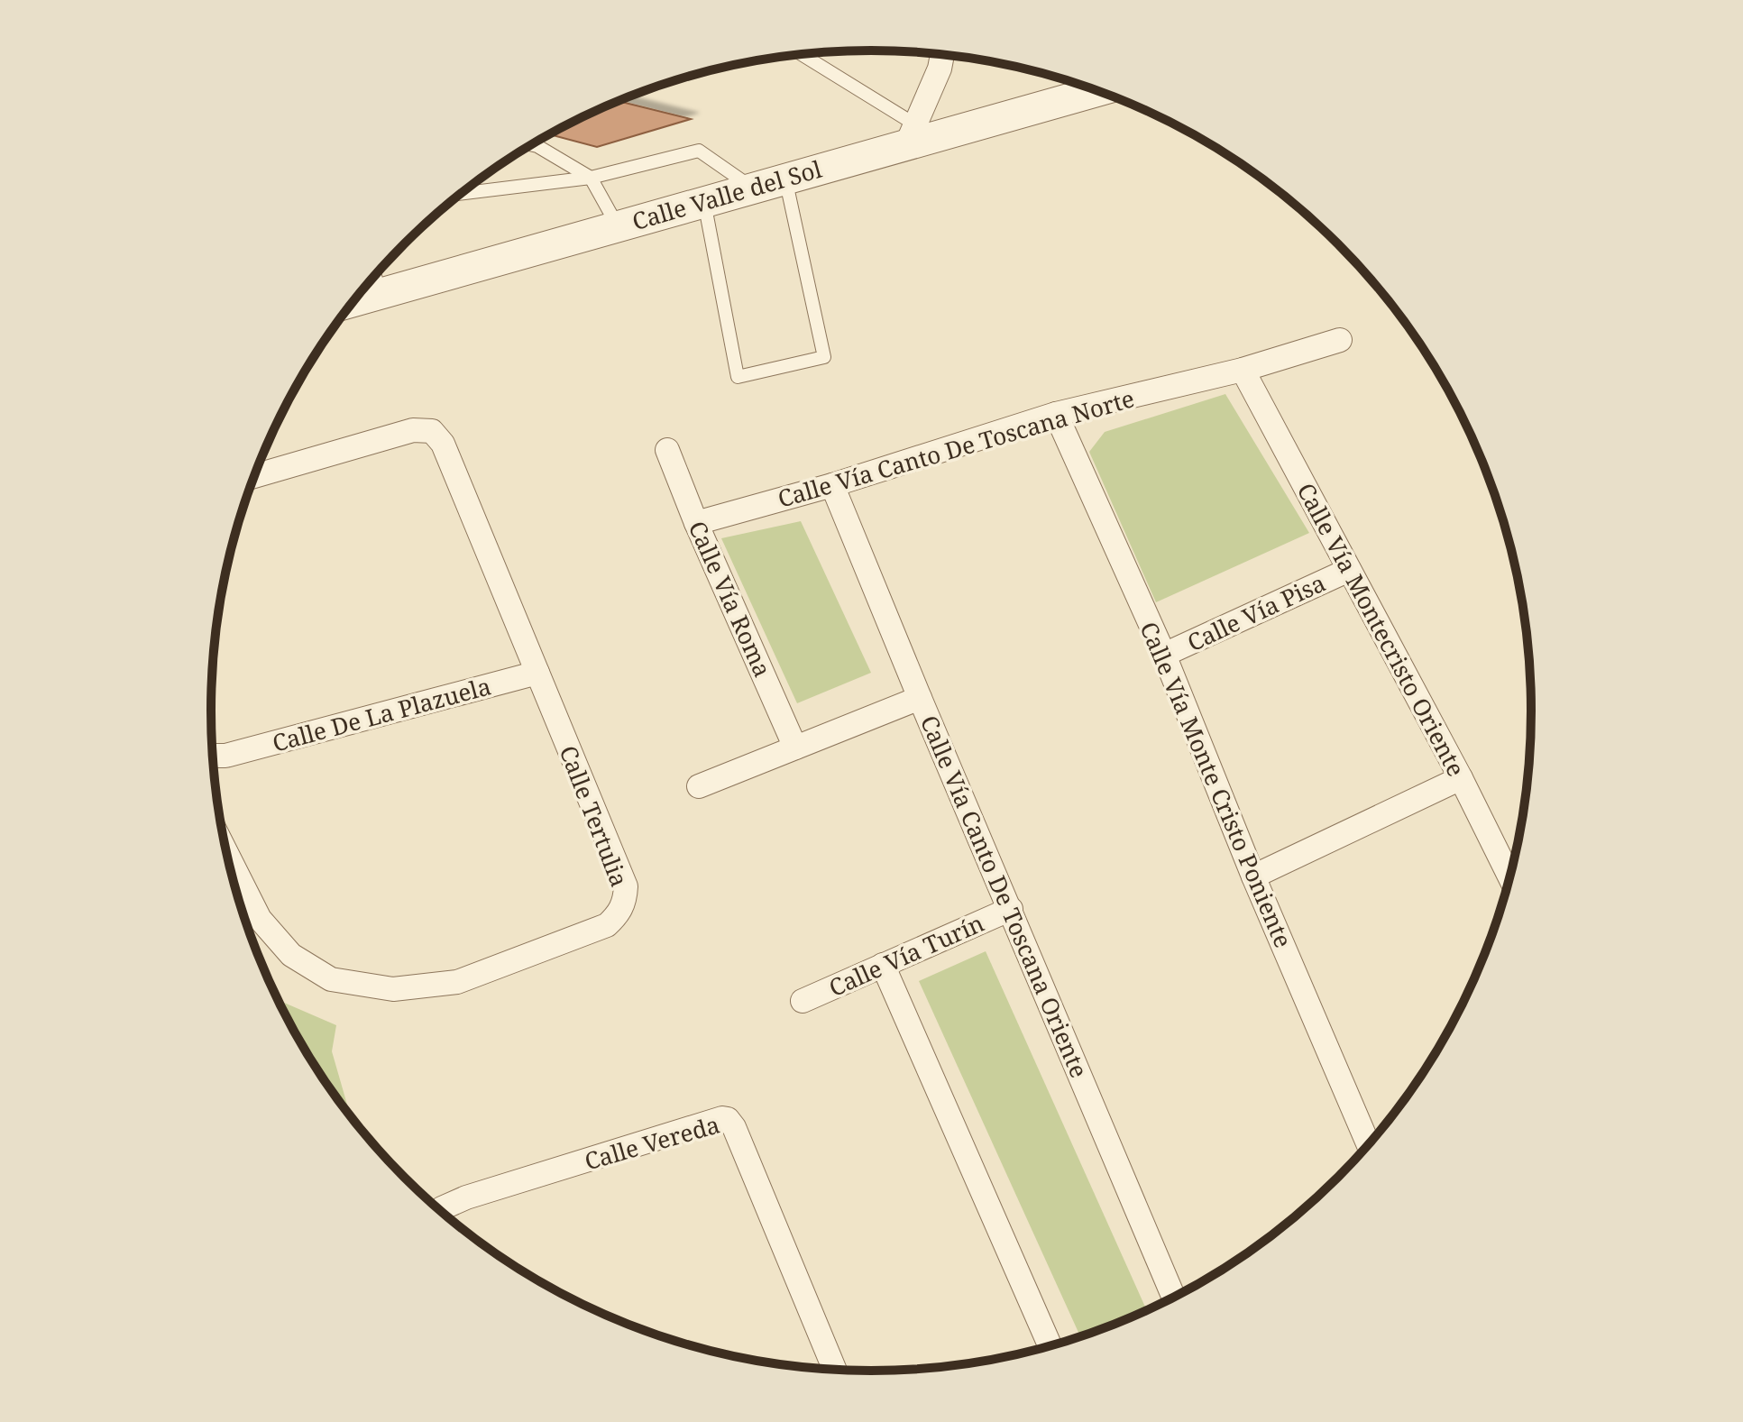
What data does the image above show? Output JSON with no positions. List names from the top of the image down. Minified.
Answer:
{"streets":{"street":["Calle Valle del Sol","Calle Vía Canto De Toscana Norte","Calle Vía Roma","Calle Vía Pisa","Calle Vía Montecristo Oriente","Calle De La Plazuela","Calle Vía Monte Cristo Poniente","Calle Tertulia","Calle Vía Canto De Toscana Oriente","Calle Vía Turín","Calle Vereda"]},"crossings":[["Calle Vía Canto De Toscana Norte","Calle Vía Roma"],["Calle Vía Canto De Toscana Norte","Calle Vía Montecristo Oriente"],["Calle Vía Canto De Toscana Norte","Calle Vía Monte Cristo Poniente"],["Calle Vía Canto De Toscana Norte","Calle Vía Canto De Toscana Oriente"],["Calle Vía Pisa","Calle Vía Montecristo Oriente"],["Calle Vía Pisa","Calle Vía Monte Cristo Poniente"],["Calle De La Plazuela","Calle Tertulia"],["Calle Vía Canto De Toscana Oriente","Calle Vía Turín"]]}
